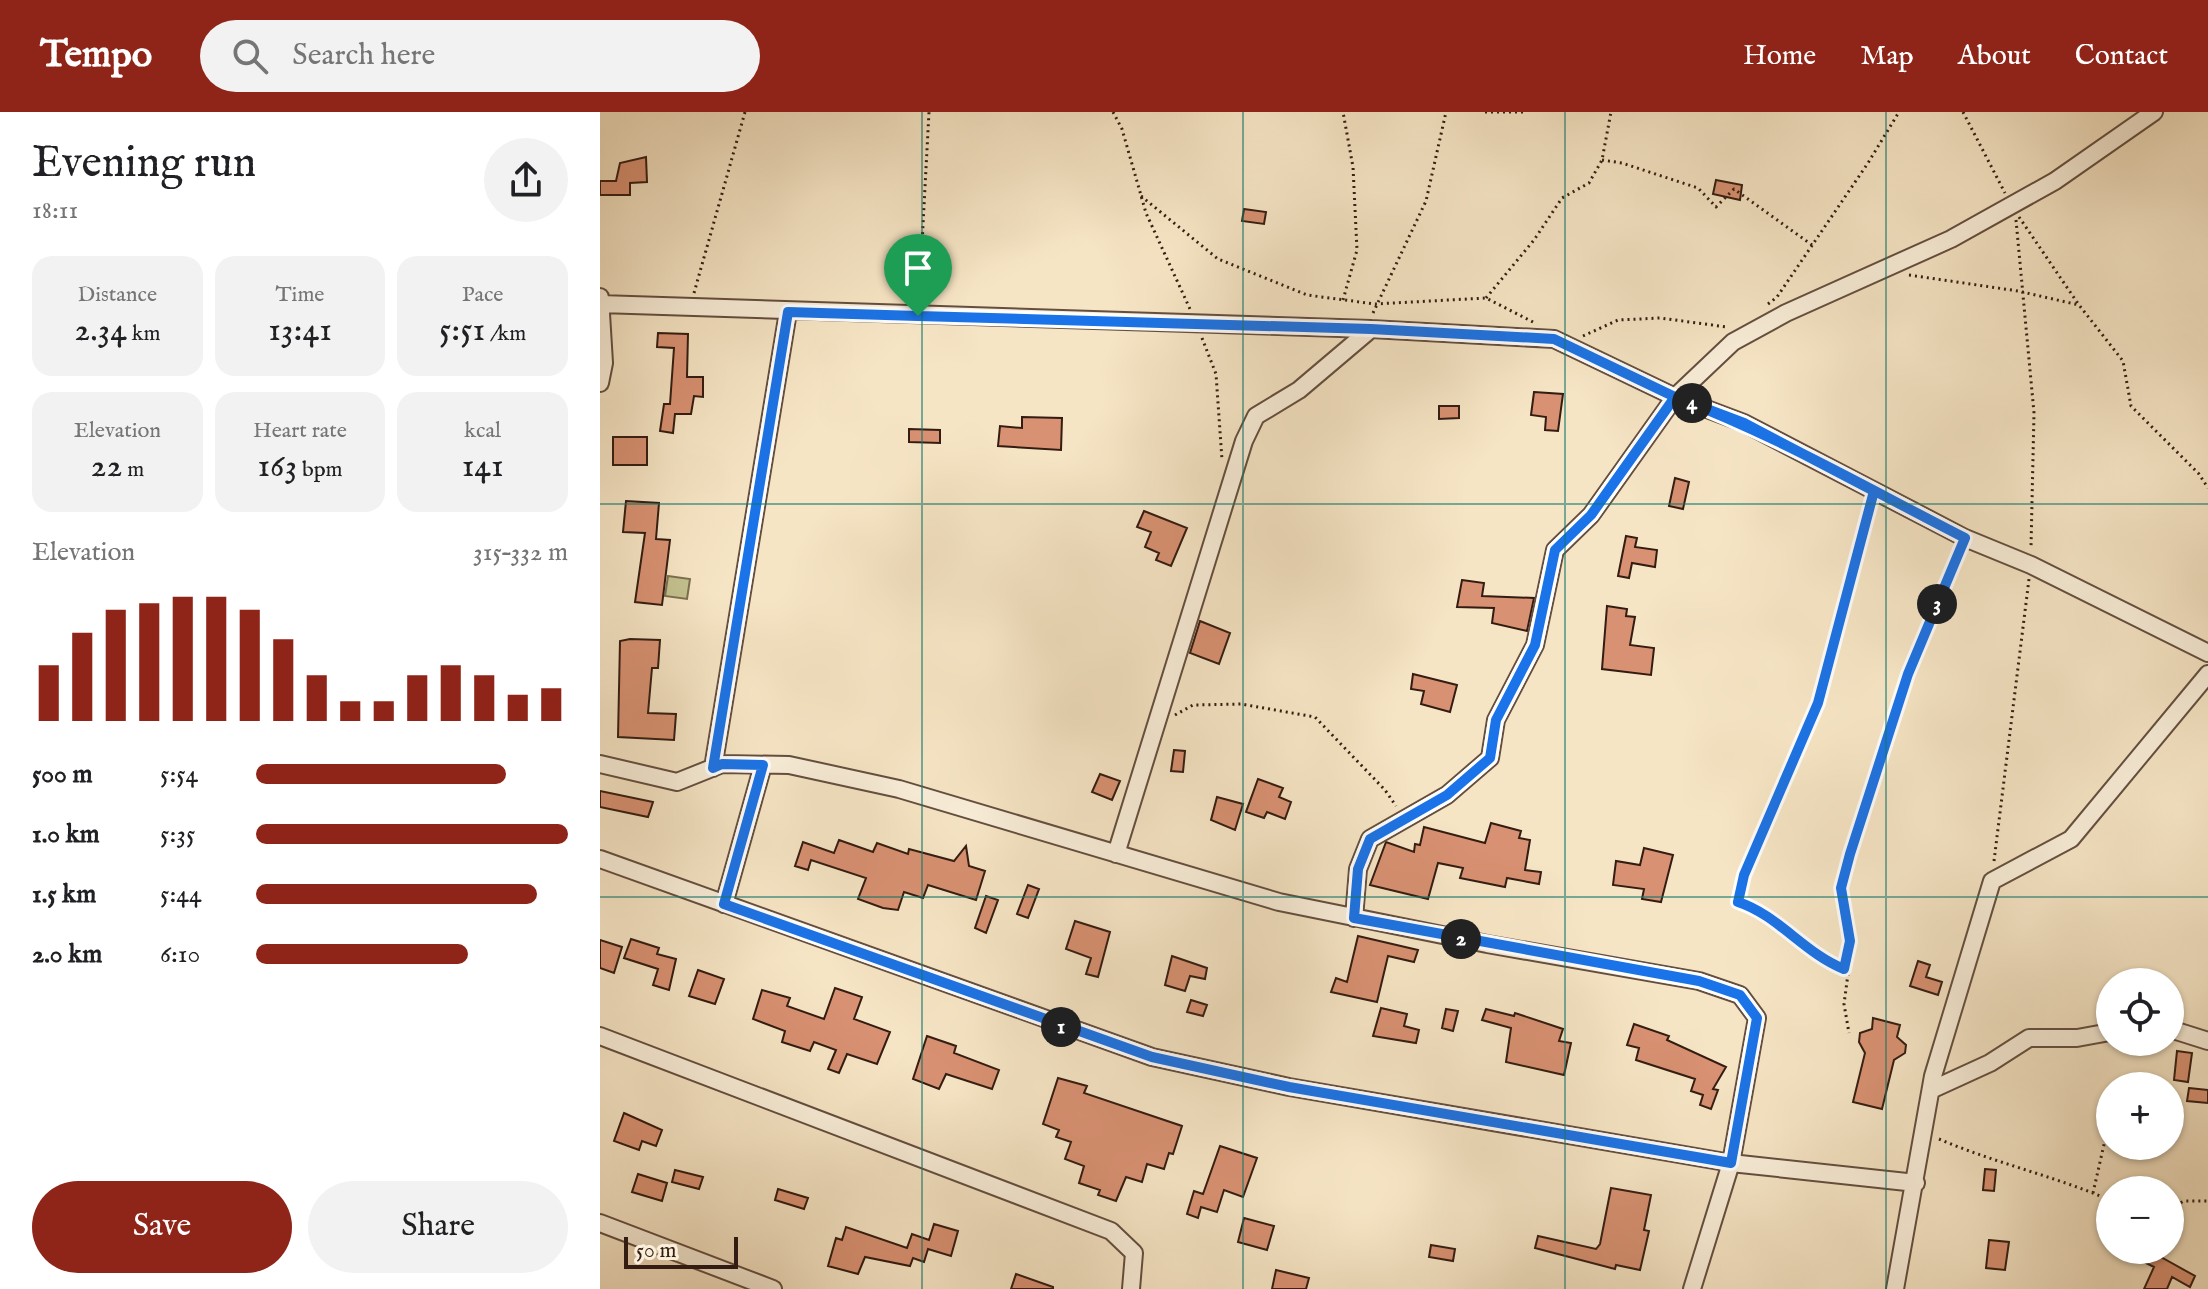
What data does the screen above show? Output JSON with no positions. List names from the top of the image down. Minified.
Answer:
{"scale_bar":"50 m","page":{"header":"Tempo","search":"Search here","nav":["Home","Map","About","Contact"],"heading":["Evening run","18:11"],"stats":[["Distance","2.34 km"],["Time","13:41"],["Pace","5:51 /km"],["Elevation","22 m"],["Heart rate","163 bpm"],["kcal","141"]],"pins":["4","3","2","1"],"chart":["Elevation","315–332 m"],"list":[{"name":"500 m","note":"5:54"},{"name":"1.0 km","note":"5:35"},{"name":"1.5 km","note":"5:44"},{"name":"2.0 km","note":"6:10"}],"map_buttons":["+","−"],"buttons":["Save","Share"],"scale":"50 m"}}
